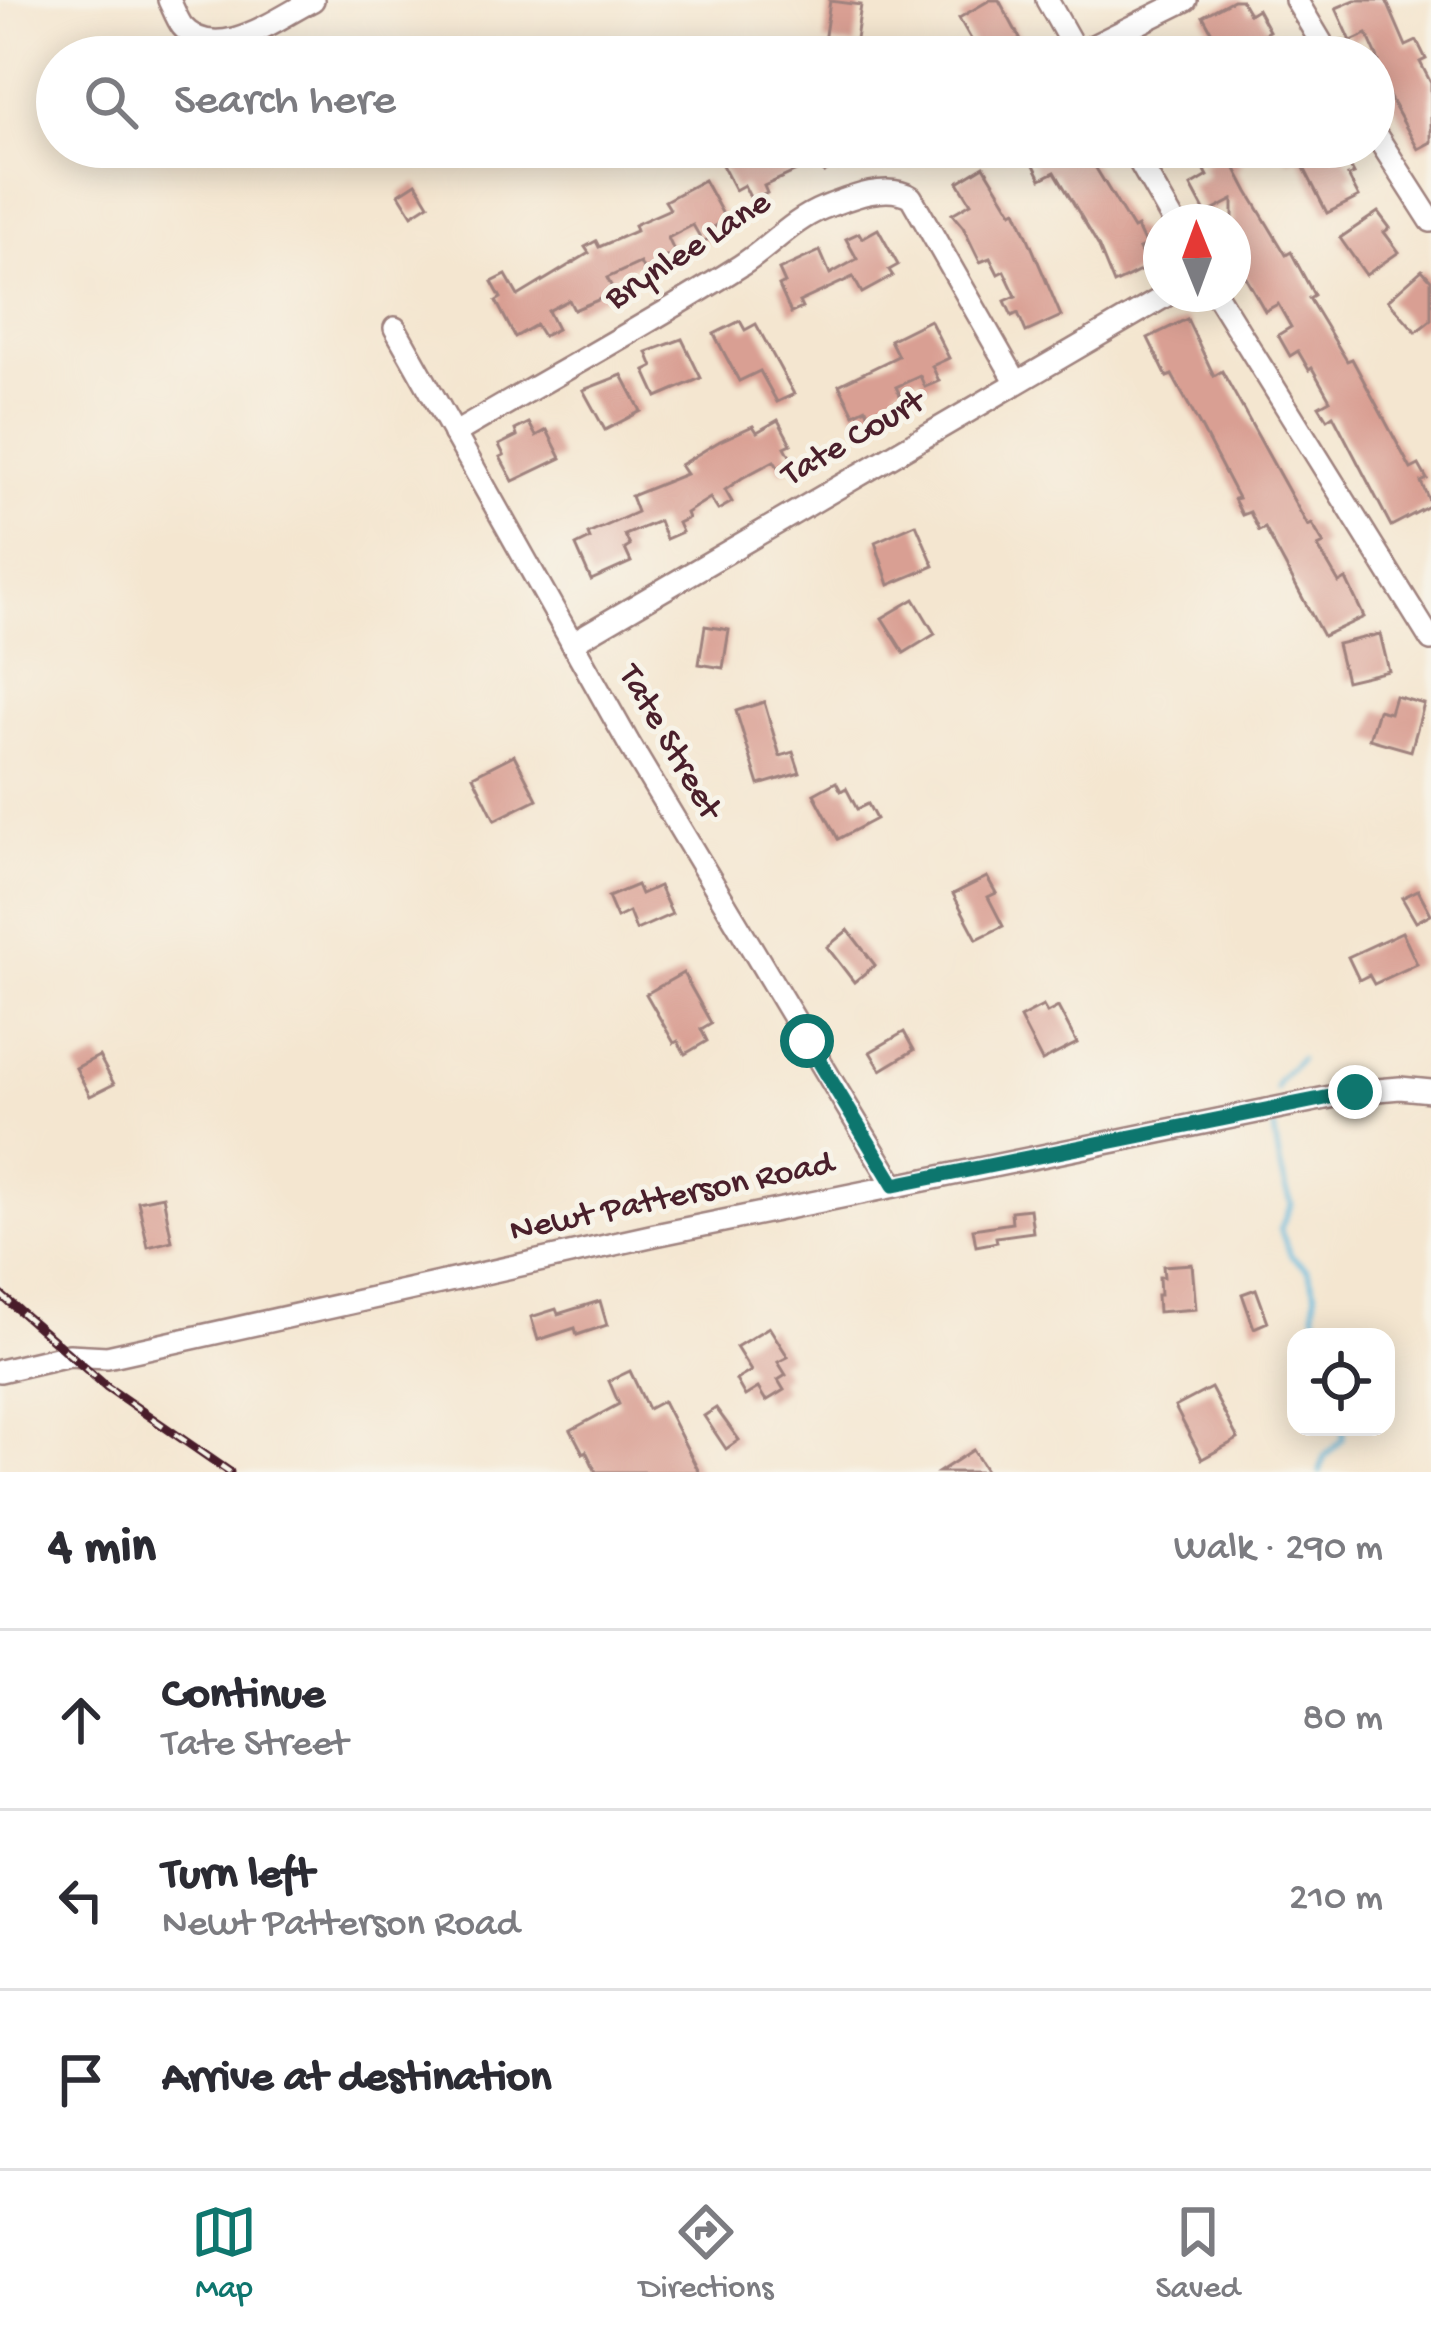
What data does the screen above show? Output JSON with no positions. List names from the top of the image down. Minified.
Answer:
{"streets":{"street":["Brynlee Lane","Tate Court","Tate Street","Newt Patterson Road"]},"crossings":[["Brynlee Lane","Tate Court"],["Brynlee Lane","Tate Street"],["Tate Court","Tate Street"],["Tate Street","Newt Patterson Road"]],"north":"top","page":{"search":"Search here","heading":["4 min","Walk · 290 m"],"list":[["Continue","Tate Street","80 m"],["Turn left","Newt Patterson Road","210 m"],"Arrive at destination"],"nav":["Map","Directions","Saved"]}}
